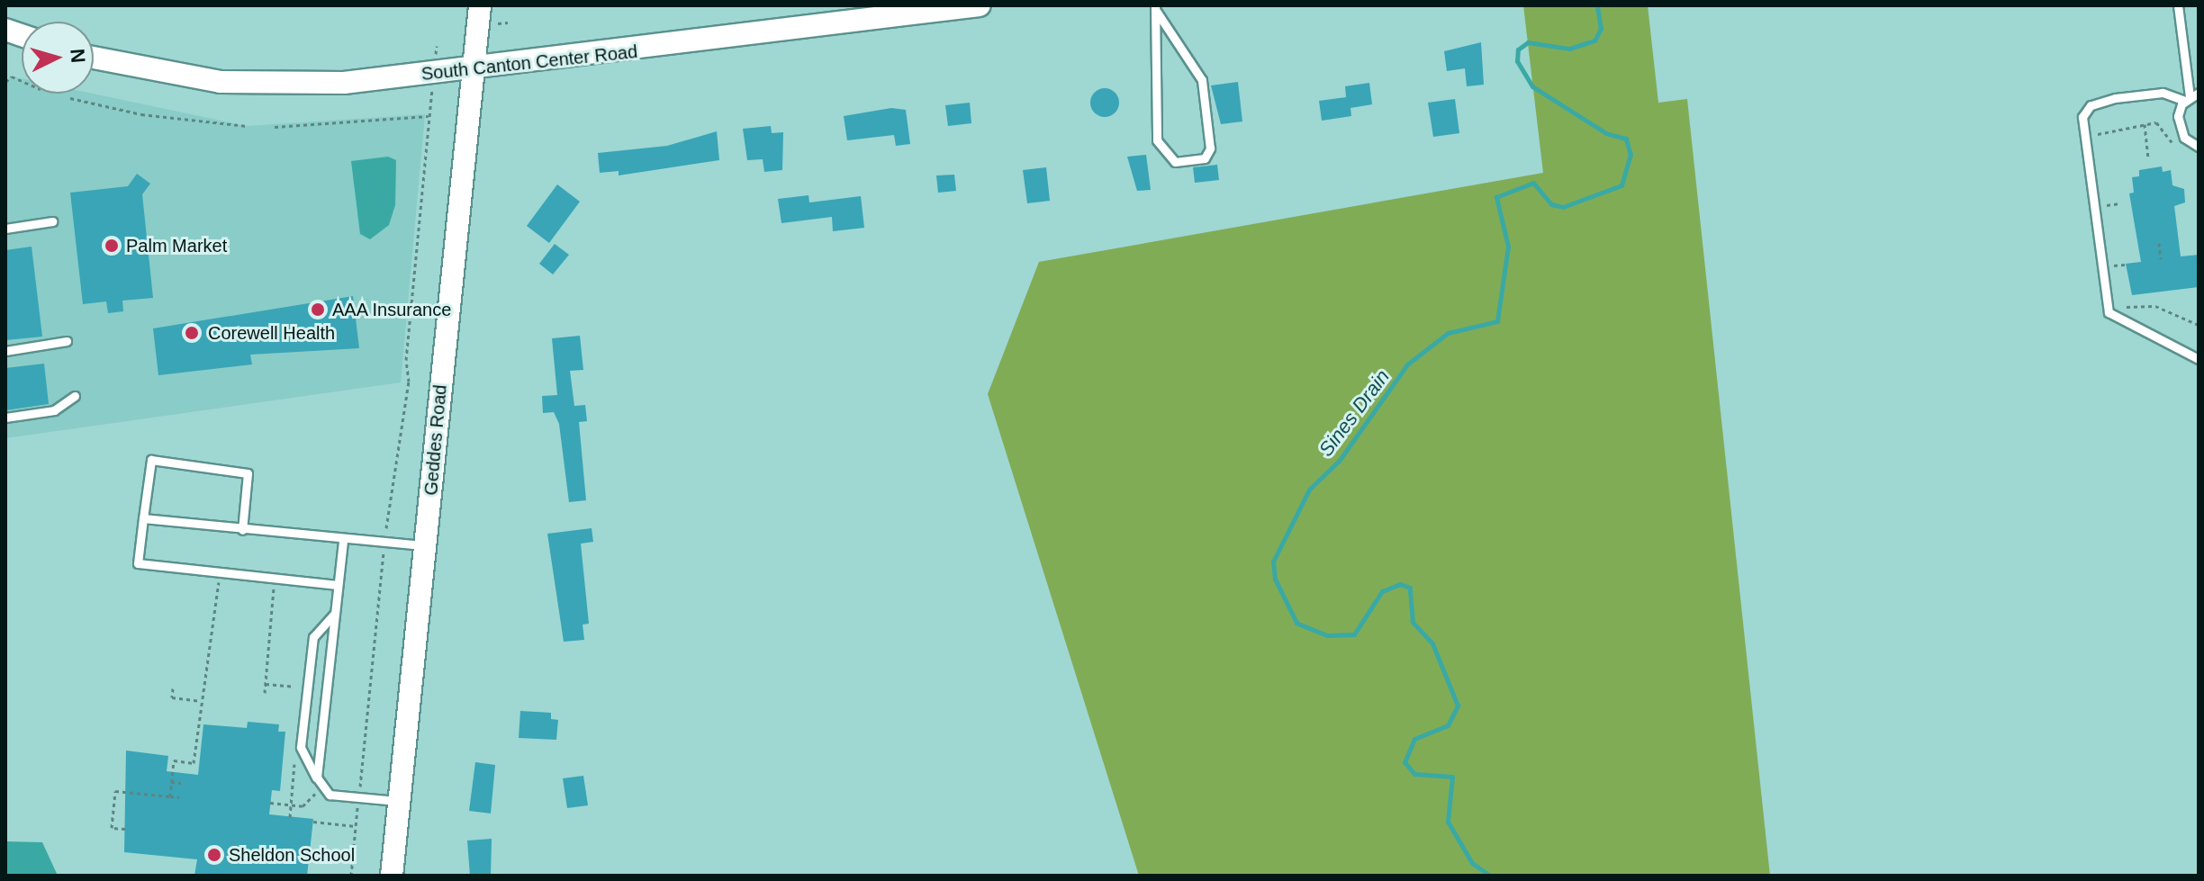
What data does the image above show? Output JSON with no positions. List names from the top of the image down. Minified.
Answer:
{"streets":{"main road":["South Canton Center Road","Geddes Road"]},"crossings":[["South Canton Center Road","Geddes Road"]],"water":["Sines Drain"],"places":["Palm Market","AAA Insurance","Corewell Health","Sheldon School"],"north":"right"}
